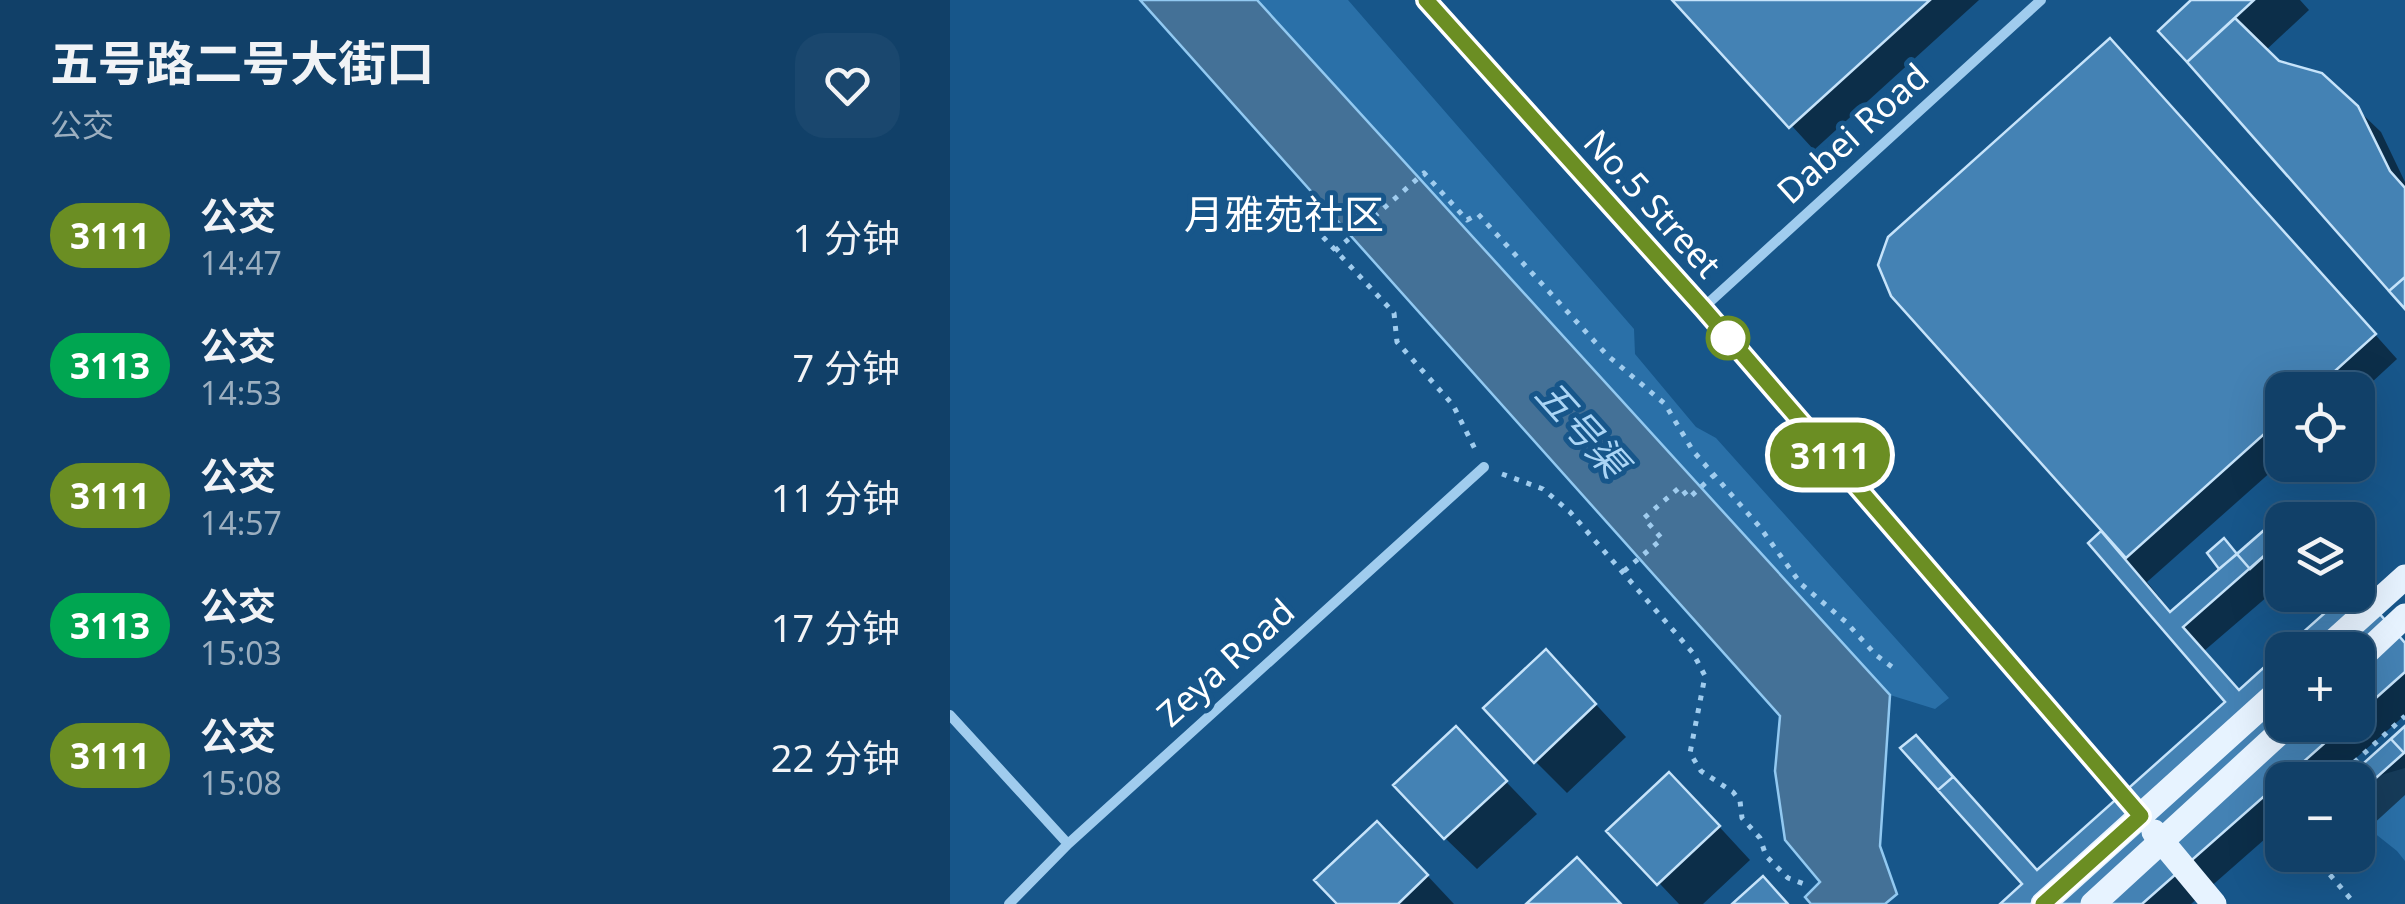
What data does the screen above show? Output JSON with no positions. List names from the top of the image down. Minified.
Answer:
{"streets":{"main road":["No.5 Street"],"street":["Dabei Road","Zeya Road"]},"crossings":[["Dabei Road","No.5 Street"]],"districts":["月雅苑社区"],"water":["五号渠"],"lines":["bus line 3111"],"page":{"heading":["五号路二号大街口","公交"],"on_map":"3111","list":[{"mark":"3111","name":"公交","note":"14:47","value":"1 分钟"},{"mark":"3113","name":"公交","note":"14:53","value":"7 分钟"},{"mark":"3111","name":"公交","note":"14:57","value":"11 分钟"},{"mark":"3113","name":"公交","note":"15:03","value":"17 分钟"},{"mark":"3111","name":"公交","note":"15:08","value":"22 分钟"}],"map_buttons":["+","−"]}}
